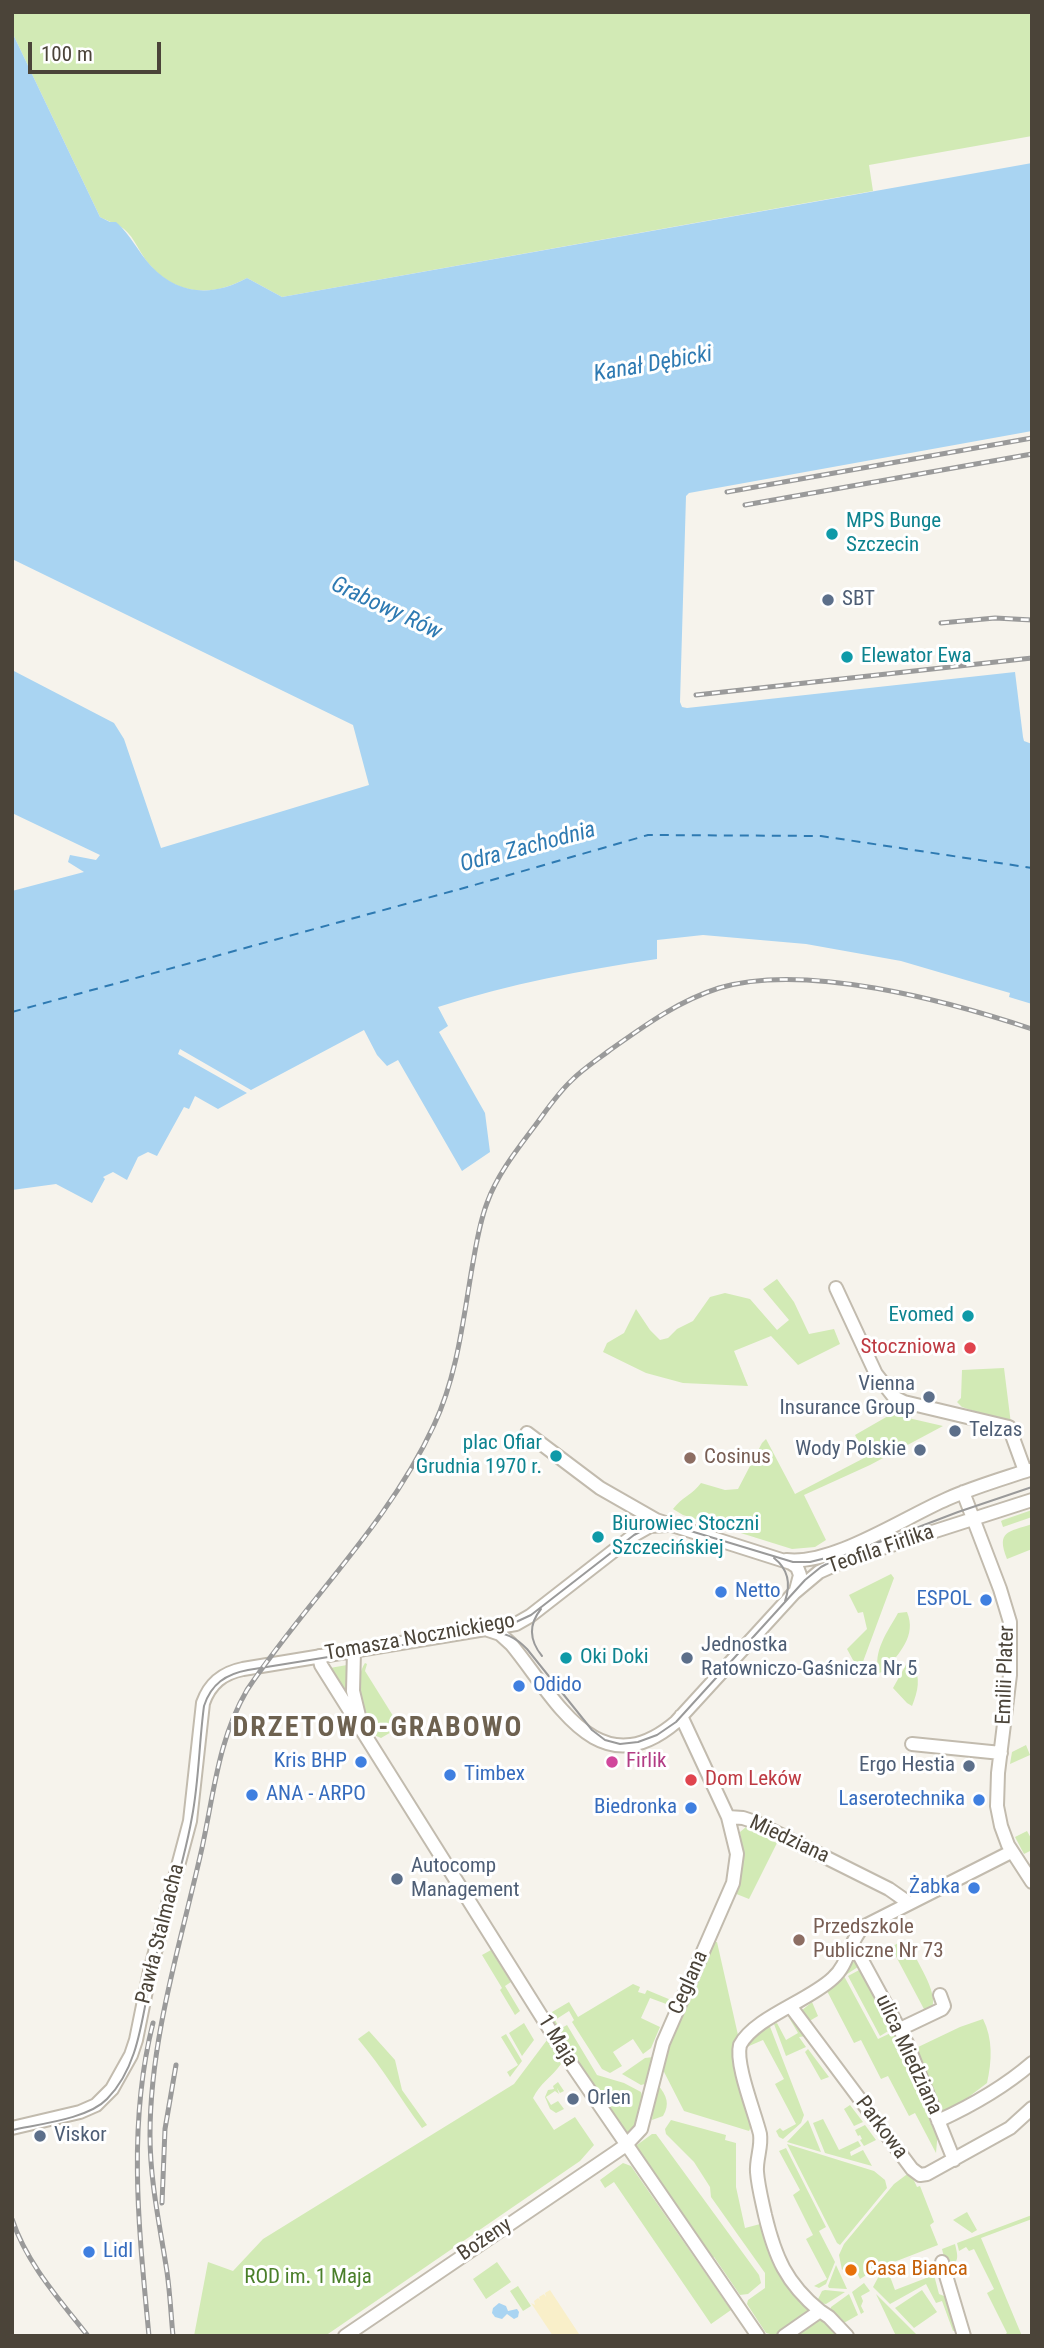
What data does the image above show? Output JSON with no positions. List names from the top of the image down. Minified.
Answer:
{"streets":{"street":["Teofila Firlika","Tomasza Nocznickiego","Emilii Plater","Miedziana","Pawła Stalmacha","Ceglana","1 Maja","ulica Miedziana","Parkowa","Bożeny"]},"crossings":[["Teofila Firlika","Tomasza Nocznickiego"],["Teofila Firlika","Emilii Plater"],["Teofila Firlika","Miedziana"],["Tomasza Nocznickiego","Pawła Stalmacha"],["Tomasza Nocznickiego","1 Maja"],["Miedziana","Ceglana"],["Ceglana","1 Maja"],["Ceglana","Bożeny"],["1 Maja","Bożeny"],["ulica Miedziana","Parkowa"]],"districts":["DRZETOWO-GRABOWO"],"water":["Kanał Dębicki","Grabowy Rów","Odra Zachodnia"],"parks":["ROD im. 1 Maja"],"places":["MPS Bunge Szczecin","SBT","Elewator Ewa","Evomed","Stoczniowa","Vienna Insurance Group","Telzas","Wody Polskie","plac Ofiar Grudnia 1970 r.","Cosinus","Biurowiec Stoczni Szczecińskiej","Netto","ESPOL","Oki Doki","Jednostka Ratowniczo-Gaśnicza Nr 5","Odido","Kris BHP","Firlik","Ergo Hestia","Timbex","Dom Leków","ANA - ARPO","Laserotechnika","Biedronka","Autocomp Management","Żabka","Przedszkole Publiczne Nr 73","Orlen","Viskor","Lidl","Casa Bianca"],"scale_bar":"100 m"}
